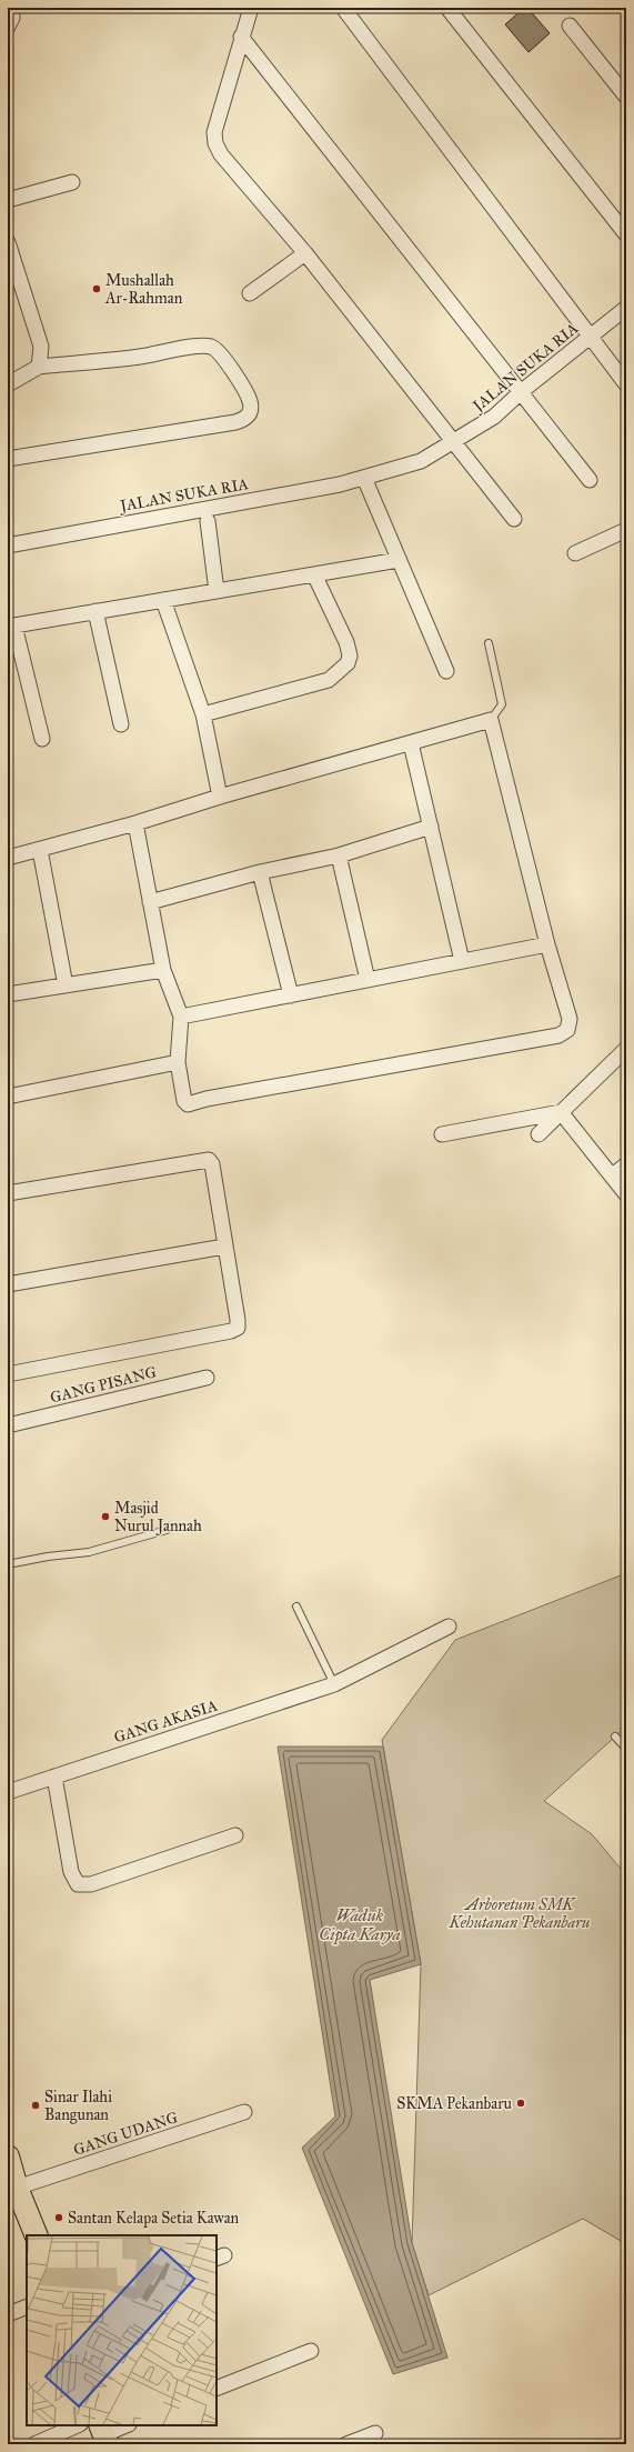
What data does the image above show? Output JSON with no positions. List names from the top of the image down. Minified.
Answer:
{"streets":{"street":["JALAN SUKA RIA","GANG PISANG","GANG AKASIA","GANG UDANG"]},"water":["Waduk Cipta Karya"],"parks":["Arboretum SMK Kehutanan Pekanbaru"],"places":["Mushallah Ar-Rahman","Masjid Nurul Jannah","SKMA Pekanbaru","Sinar Ilahi Bangunan","Santan Kelapa Setia Kawan"]}
